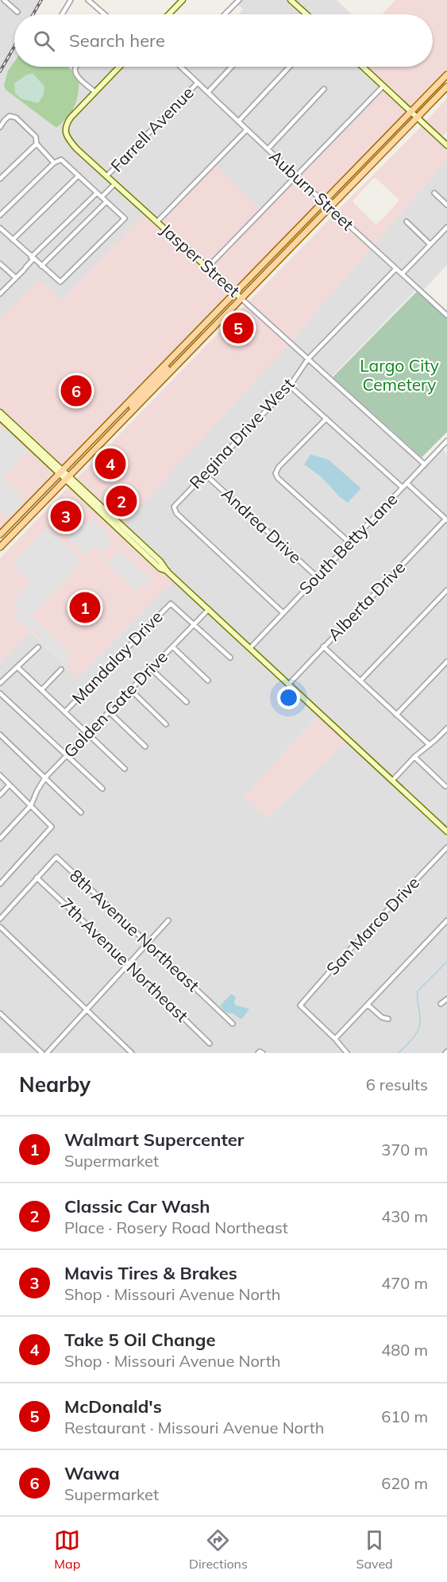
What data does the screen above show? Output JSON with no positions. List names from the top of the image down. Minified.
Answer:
{"streets":{"street":["Farrell Avenue","Auburn Street","Jasper Street","Regina Drive West","Andrea Drive","South Betty Lane","Alberta Drive","Mandalay Drive","Golden Gate Drive","San Marco Drive","8th Avenue Northeast","7th Avenue Northeast"]},"crossings":[["Farrell Avenue","Auburn Street"],["Farrell Avenue","Jasper Street"],["Auburn Street","Regina Drive West"],["Jasper Street","Regina Drive West"],["Jasper Street","South Betty Lane"],["Regina Drive West","Andrea Drive"],["Regina Drive West","South Betty Lane"],["Andrea Drive","South Betty Lane"],["Mandalay Drive","Golden Gate Drive"],["8th Avenue Northeast","7th Avenue Northeast"]],"parks":["Largo City Cemetery"],"page":{"search":"Search here","pins":["5","6","4","2","3","1"],"heading":["Nearby","6 results"],"list":[{"mark":"1","name":"Walmart Supercenter","note":"Supermarket","value":"370 m"},{"mark":"2","name":"Classic Car Wash","note":"Place · Rosery Road Northeast","value":"430 m"},{"mark":"3","name":"Mavis Tires & Brakes","note":"Shop · Missouri Avenue North","value":"470 m"},{"mark":"4","name":"Take 5 Oil Change","note":"Shop · Missouri Avenue North","value":"480 m"},{"mark":"5","name":"McDonald's","note":"Restaurant · Missouri Avenue North","value":"610 m"},{"mark":"6","name":"Wawa","note":"Supermarket","value":"620 m"}],"nav":["Map","Directions","Saved"]}}
